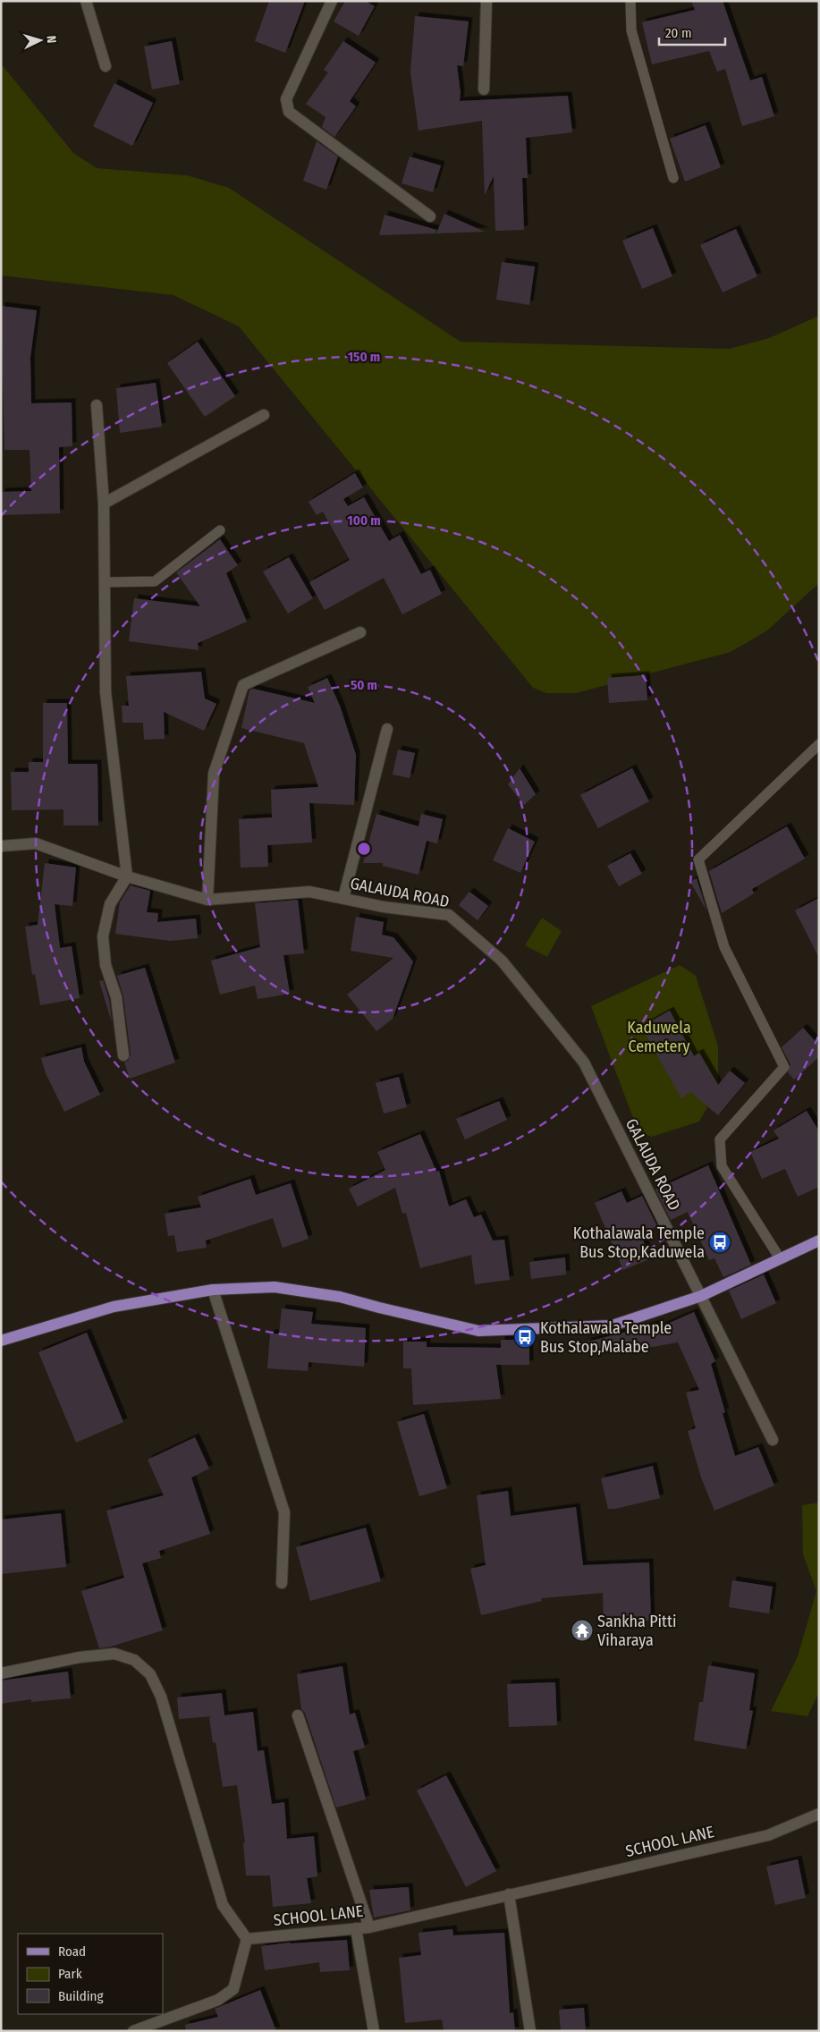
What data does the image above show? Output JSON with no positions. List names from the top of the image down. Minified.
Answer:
{"streets":{"street":["GALAUDA ROAD","SCHOOL LANE"]},"parks":["Kaduwela Cemetery"],"places":{"bus stop":["Kothalawala Temple Bus Stop,Kaduwela","Kothalawala Temple Bus Stop,Malabe"],"temple":["Sankha Pitti Viharaya"]},"legend":["Road","Park","Building"],"scale_bar":"20 m","north":"right","rings":["150 m","100 m","50 m"]}
